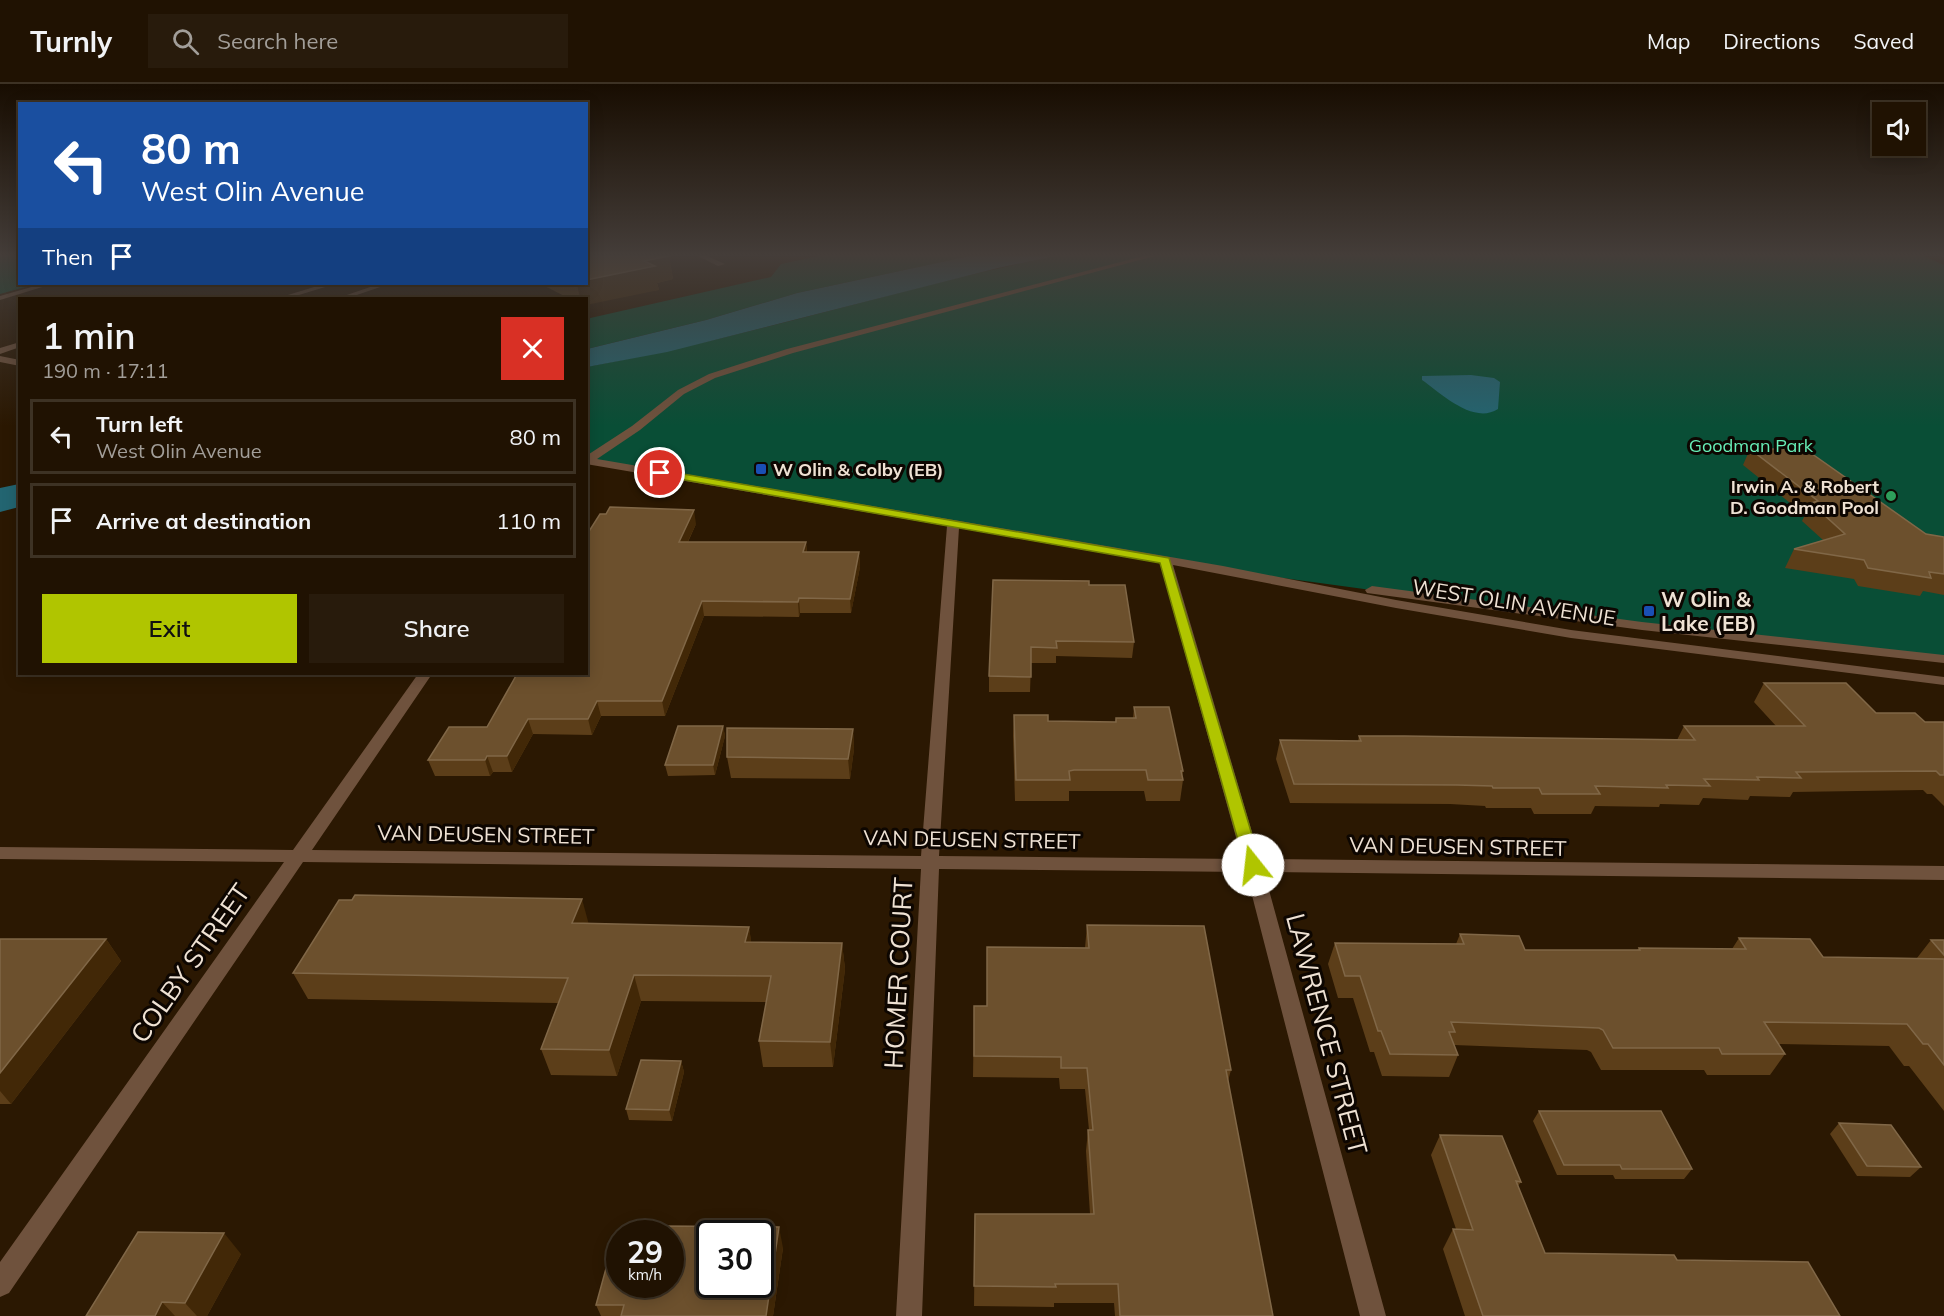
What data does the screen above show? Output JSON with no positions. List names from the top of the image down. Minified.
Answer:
{"streets":{"street":["WEST OLIN AVENUE","VAN DEUSEN STREET","COLBY STREET","HOMER COURT","LAWRENCE STREET"]},"crossings":[["WEST OLIN AVENUE","HOMER COURT"],["WEST OLIN AVENUE","LAWRENCE STREET"],["VAN DEUSEN STREET","COLBY STREET"],["VAN DEUSEN STREET","HOMER COURT"],["VAN DEUSEN STREET","LAWRENCE STREET"]],"parks":["Goodman Park"],"places":{"transit":["W Olin & Colby (EB)","W Olin & Lake (EB)"],"other":["Irwin A. & Robert D. Goodman Pool"]},"page":{"header":"Turnly","search":"Search here","nav":["Map","Directions","Saved"],"turn":["80 m","West Olin Avenue"],"then":"Then","heading":["1 min","190 m · 17:11"],"list":[{"name":"Turn left","note":"West Olin Avenue","value":"80 m"},{"name":"Arrive at destination","value":"110 m"}],"buttons":["Exit","Share"],"speed":"29 km/h","limit":"30"}}
